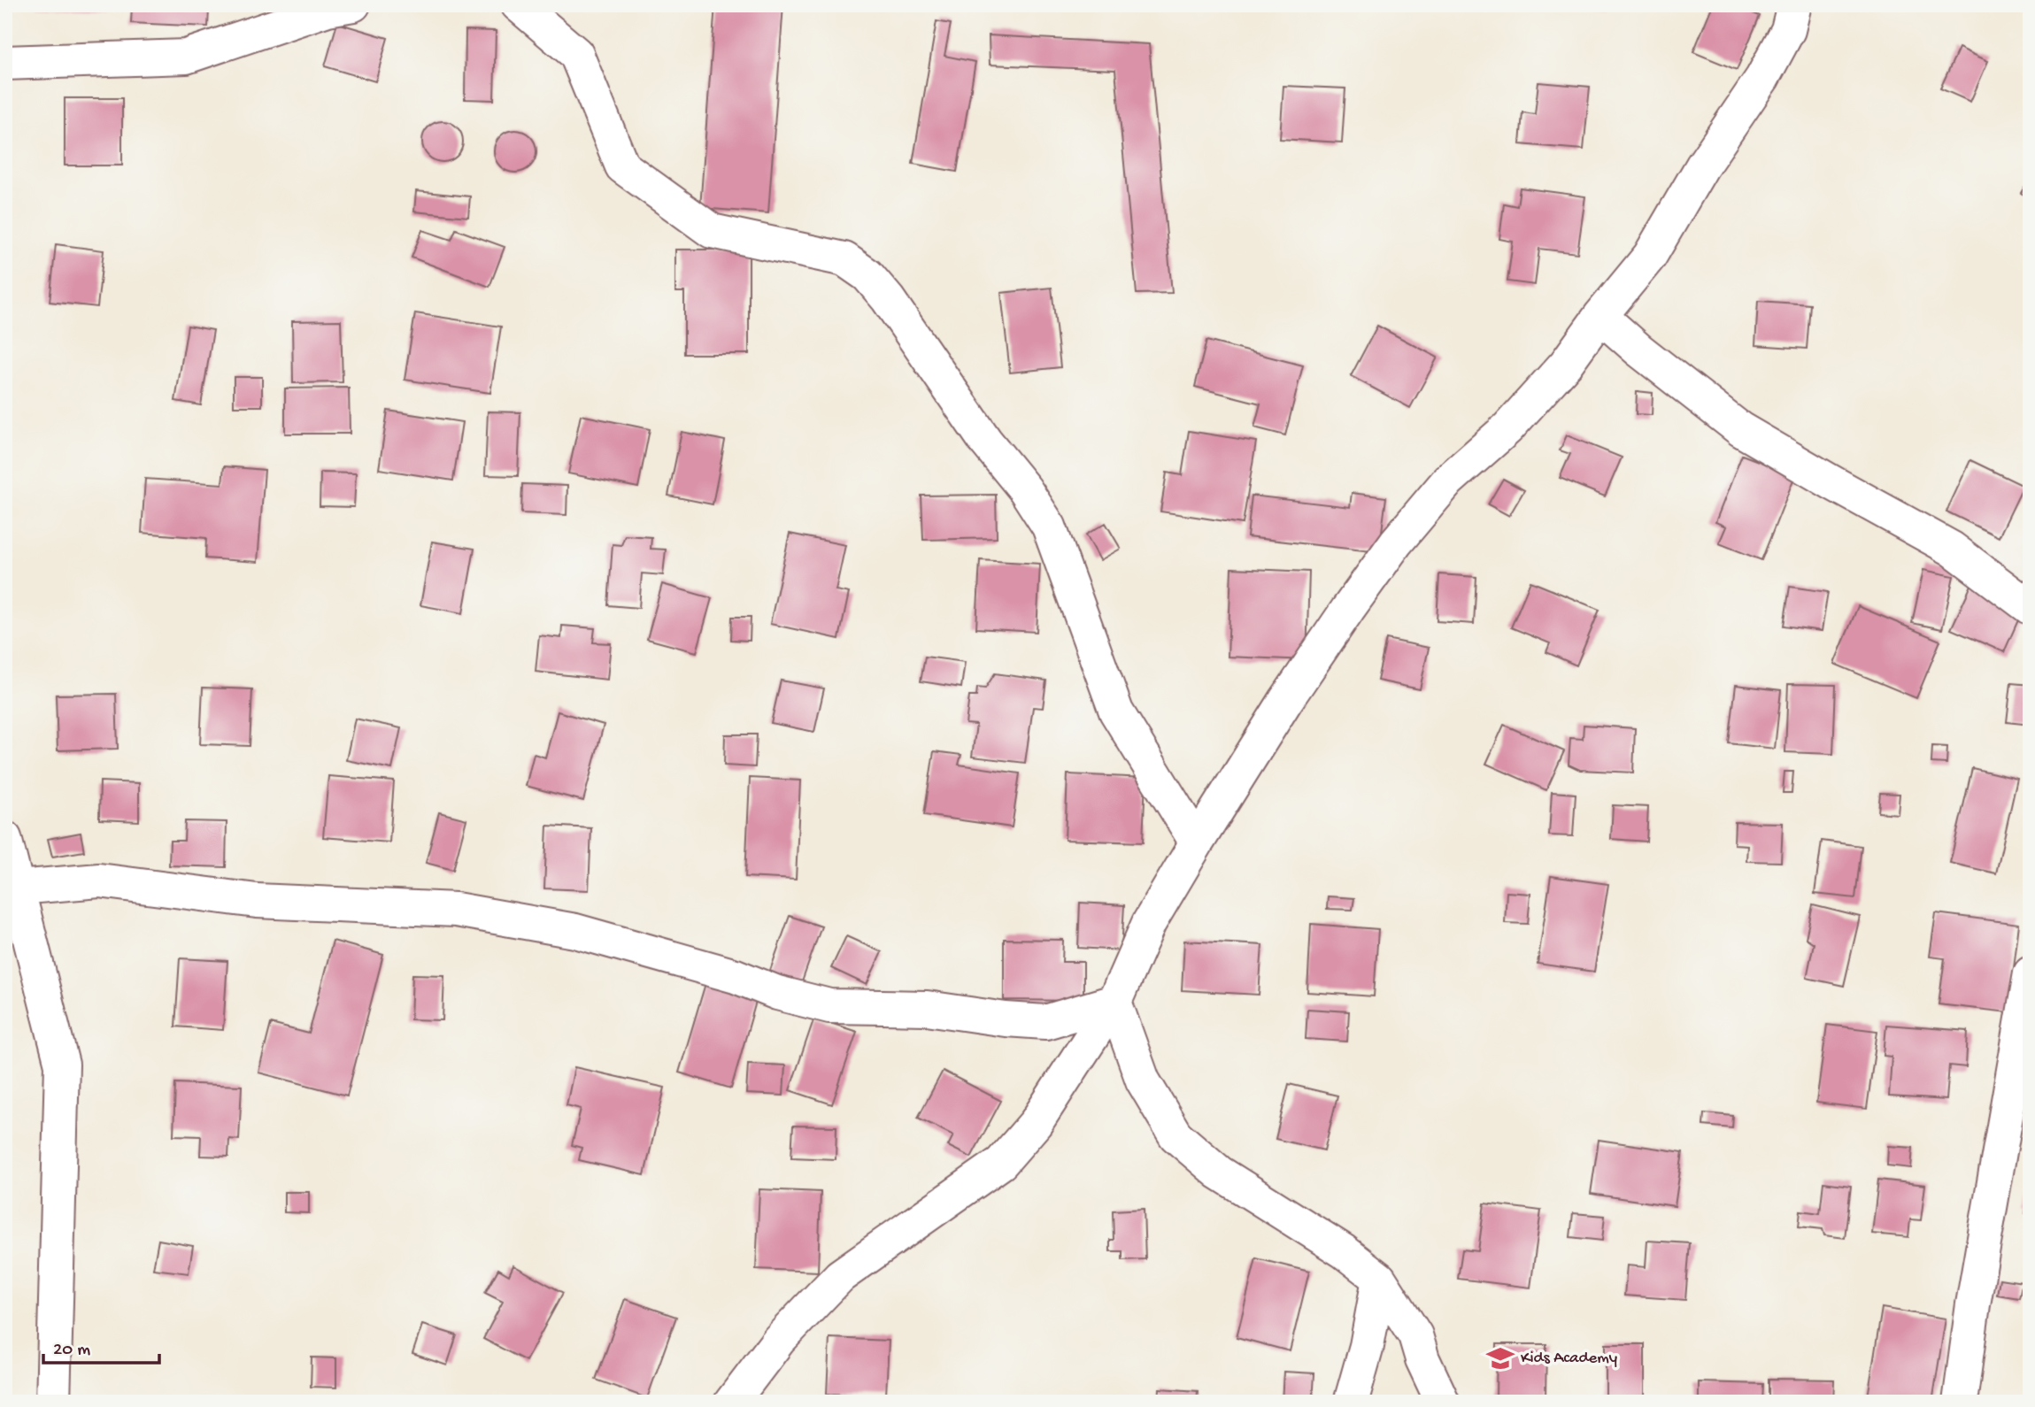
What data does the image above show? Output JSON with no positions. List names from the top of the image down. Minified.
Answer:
{"places":{"school or university":["Kids Academy"]},"scale_bar":"20 m"}
